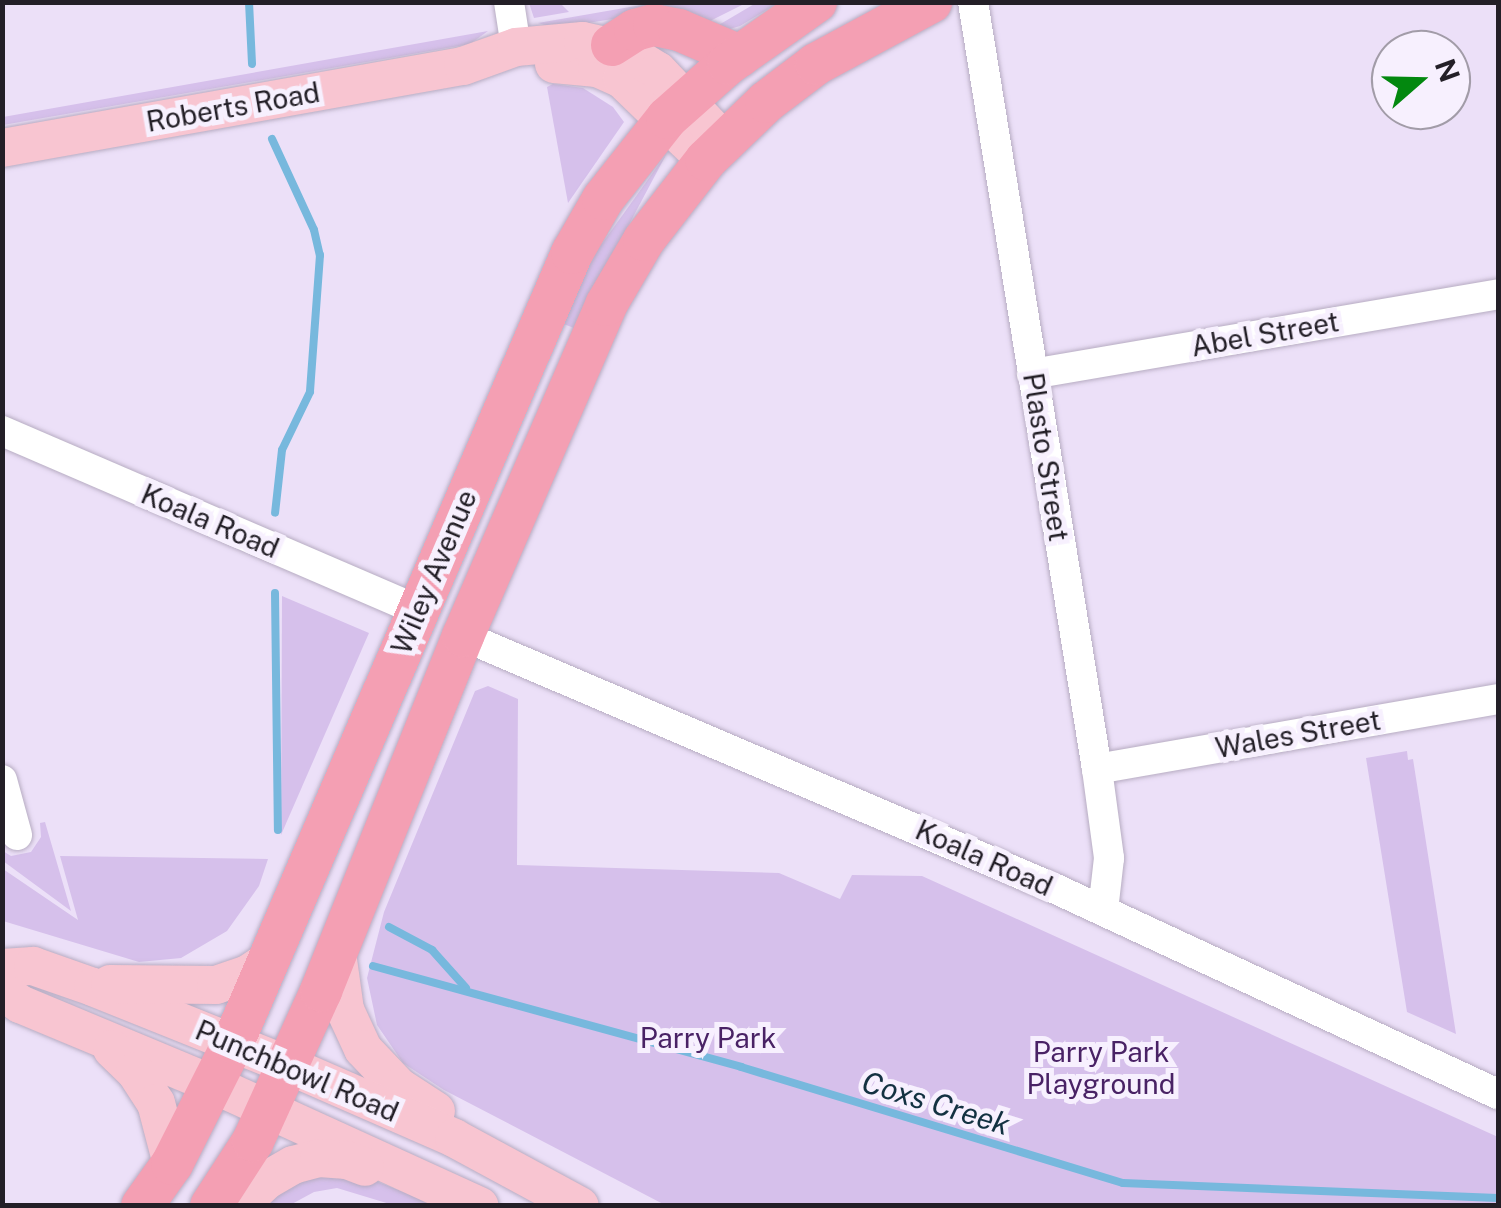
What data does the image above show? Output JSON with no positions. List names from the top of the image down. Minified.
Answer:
{"streets":{"highway":["Wiley Avenue"],"main road":["Roberts Road","Punchbowl Road"],"street":["Abel Street","Plasto Street","Koala Road","Wales Street"]},"crossings":[["Roberts Road","Wiley Avenue"],["Abel Street","Plasto Street"],["Plasto Street","Koala Road"],["Plasto Street","Wales Street"],["Koala Road","Wiley Avenue"],["Wiley Avenue","Punchbowl Road"]],"water":["Coxs Creek"],"parks":["Parry Park","Parry Park Playground"],"north":"right"}
